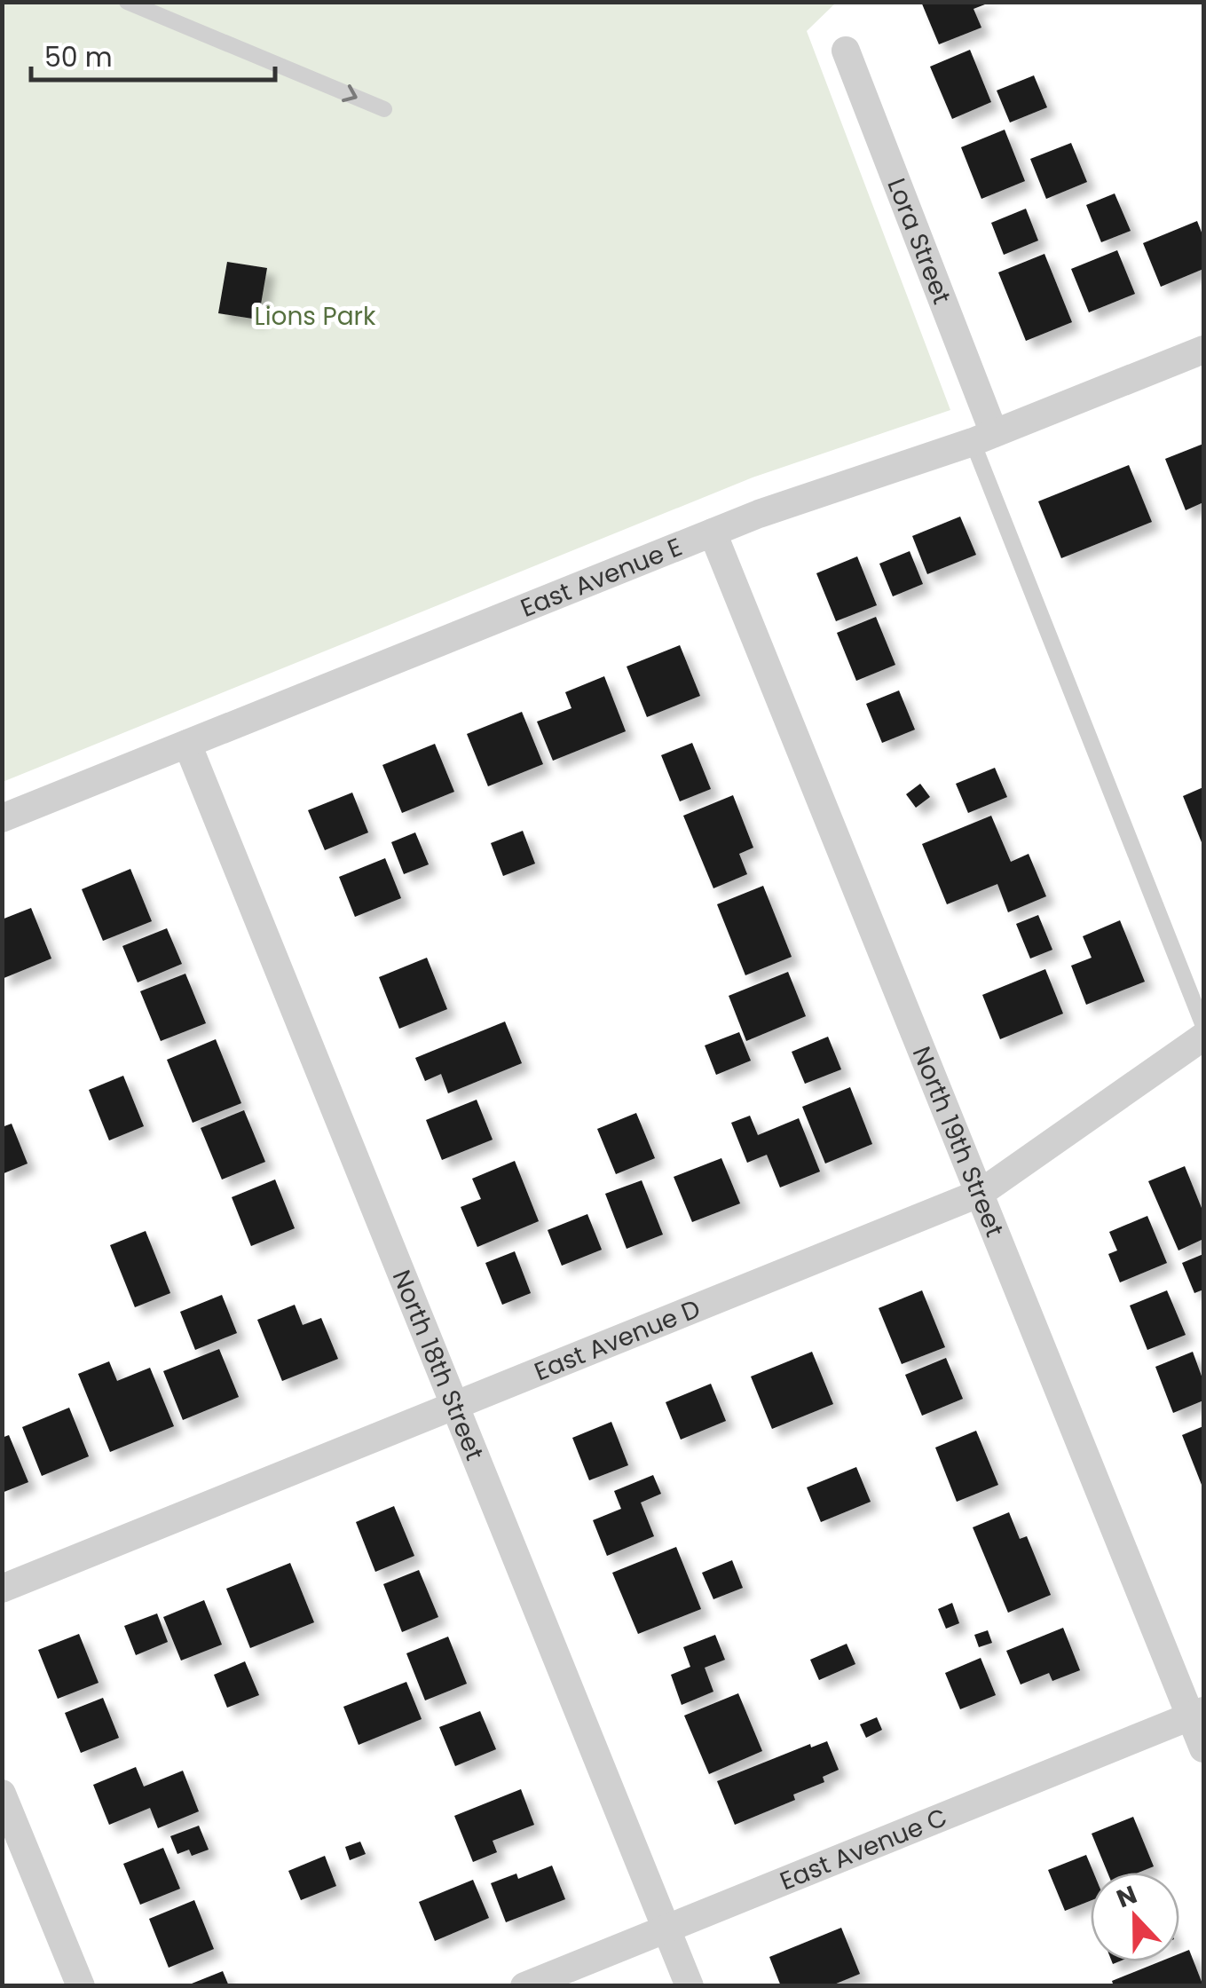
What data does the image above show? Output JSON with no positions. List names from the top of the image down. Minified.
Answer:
{"streets":{"street":["Lora Street","East Avenue E","North 19th Street","East Avenue D","North 18th Street","East Avenue C"]},"crossings":[["Lora Street","East Avenue E"],["East Avenue E","North 19th Street"],["East Avenue E","North 18th Street"],["North 19th Street","East Avenue D"],["North 19th Street","East Avenue C"],["East Avenue D","North 18th Street"],["North 18th Street","East Avenue C"]],"parks":["Lions Park"],"scale_bar":"50 m","north":"top"}
